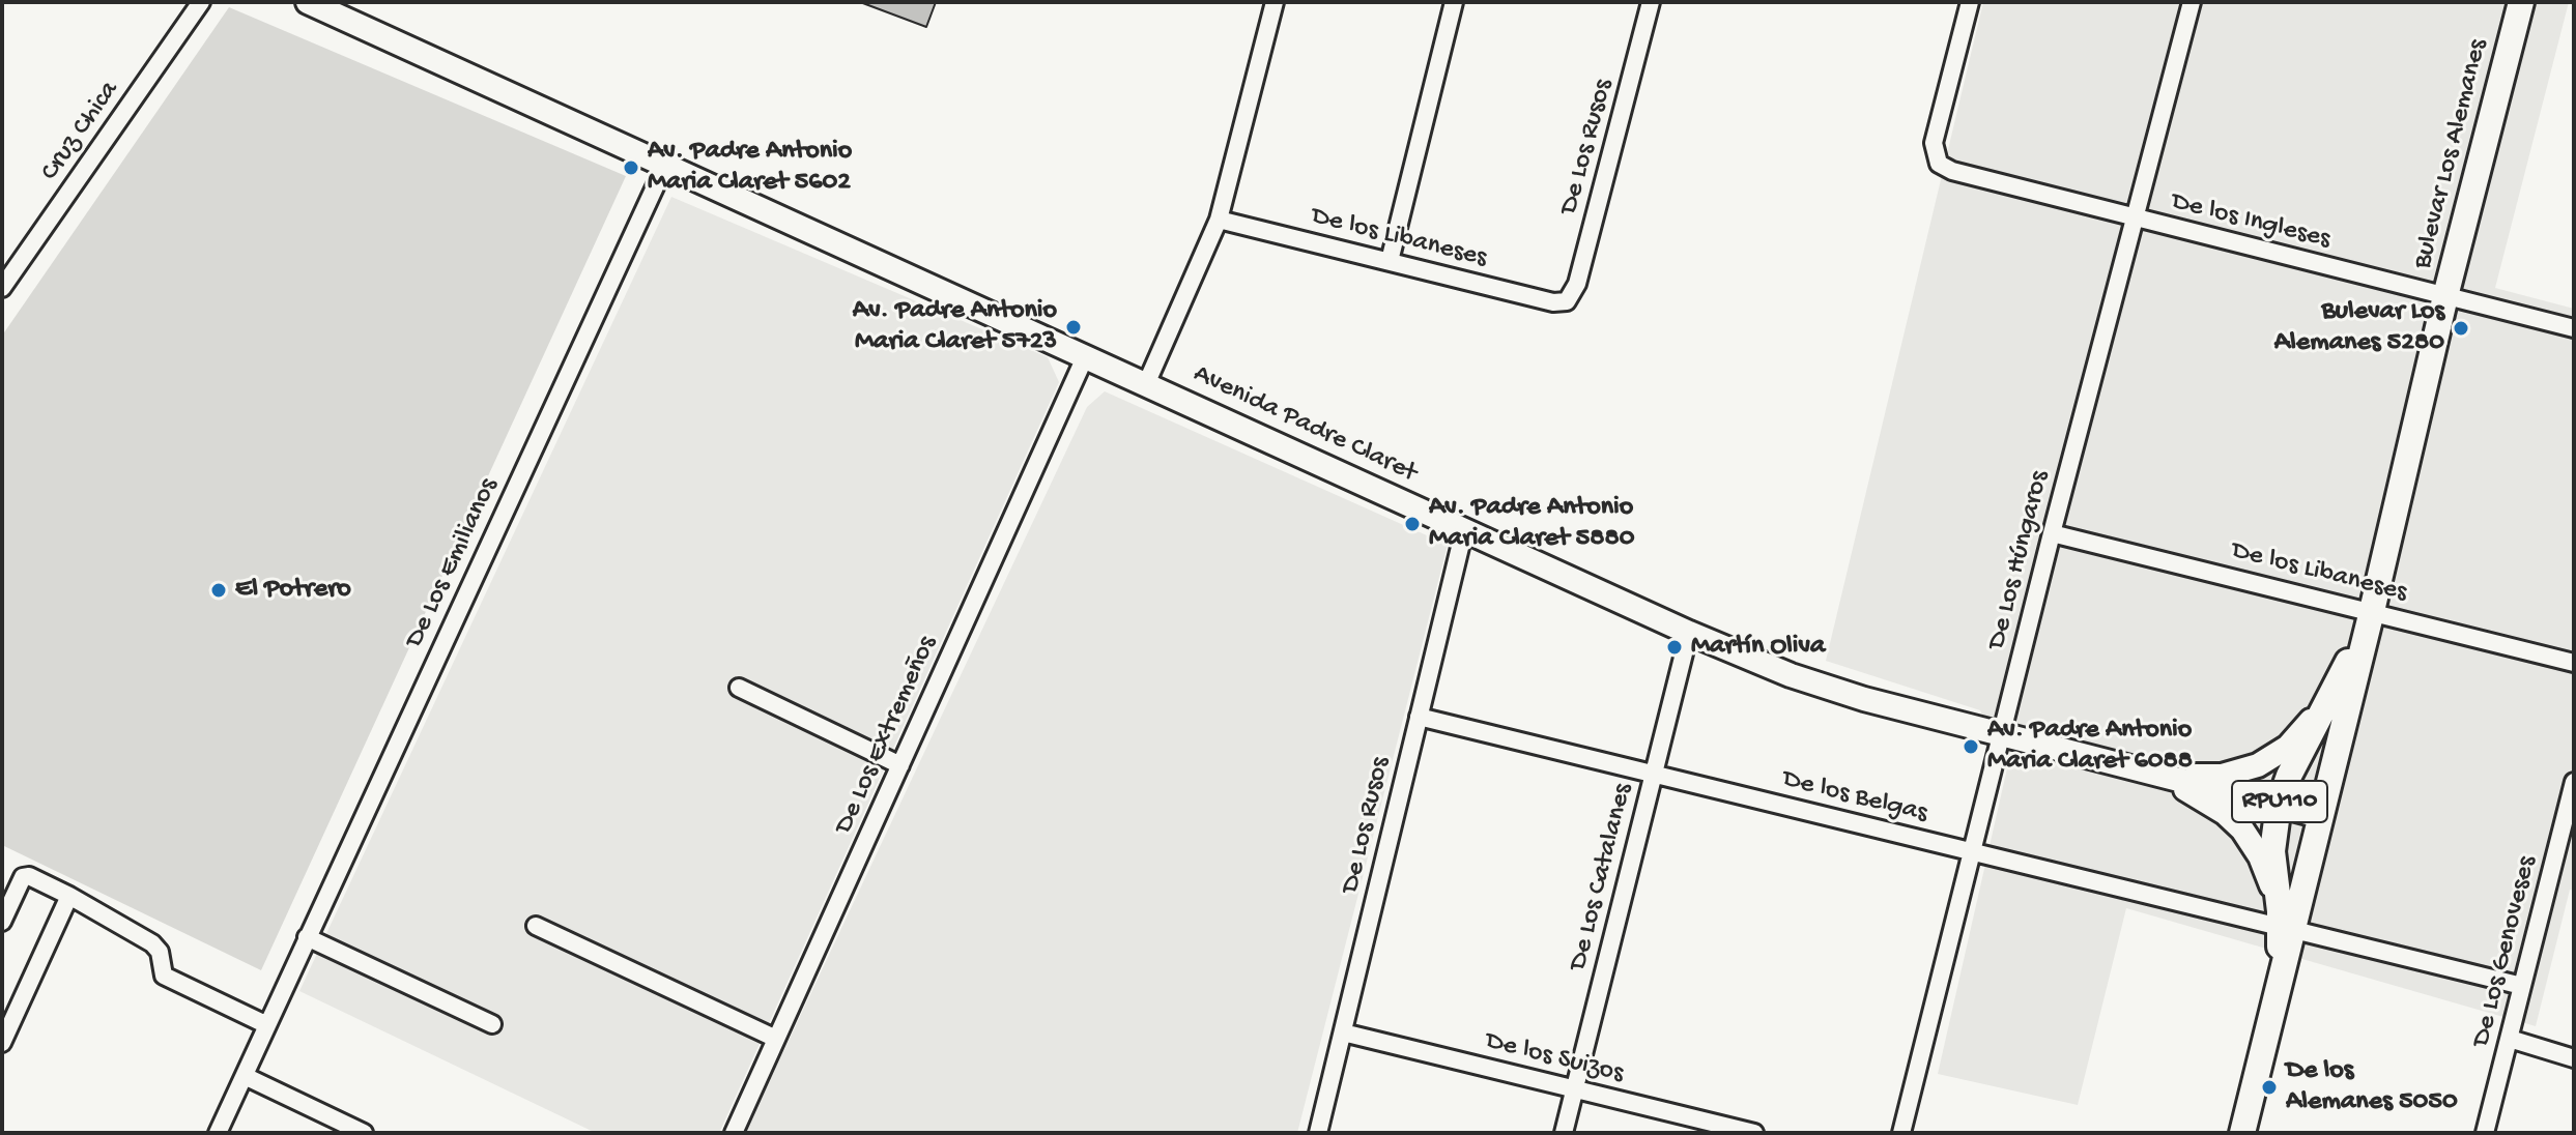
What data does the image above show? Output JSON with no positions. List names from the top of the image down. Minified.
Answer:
{"streets":{"main road":["Bulevar Los Alemanes","Avenida Padre Claret","RPU110"],"street":["Cruz Chica","De Los Rusos","De los Ingleses","De los Libaneses","De Los Húngaros","De Los Emilianos","De Los Extremeños","De los Belgas","De Los Catalanes","De Los Genoveses","De los Suizos"]},"crossings":[["De Los Rusos","De los Libaneses"],["De Los Rusos","Avenida Padre Claret"],["De Los Rusos","De los Belgas"],["De Los Rusos","De los Suizos"],["Bulevar Los Alemanes","De los Ingleses"],["Bulevar Los Alemanes","De los Libaneses"],["Bulevar Los Alemanes","Avenida Padre Claret"],["Bulevar Los Alemanes","De los Belgas"],["De los Ingleses","De Los Húngaros"],["De los Libaneses","De Los Húngaros"],["Avenida Padre Claret","De Los Húngaros"],["Avenida Padre Claret","De Los Emilianos"],["Avenida Padre Claret","De Los Extremeños"],["Avenida Padre Claret","De Los Catalanes"],["De Los Húngaros","De los Belgas"],["De los Belgas","De Los Catalanes"],["De los Belgas","De Los Genoveses"],["De Los Catalanes","De los Suizos"]],"places":["Av. Padre Antonio Maria Claret 5602","Av. Padre Antonio Maria Claret 5723","Bulevar Los Alemanes 5280","Av. Padre Antonio Maria Claret 5880","El Potrero","Martín Oliva","Av. Padre Antonio Maria Claret 6088","De los Alemanes 5050"]}
